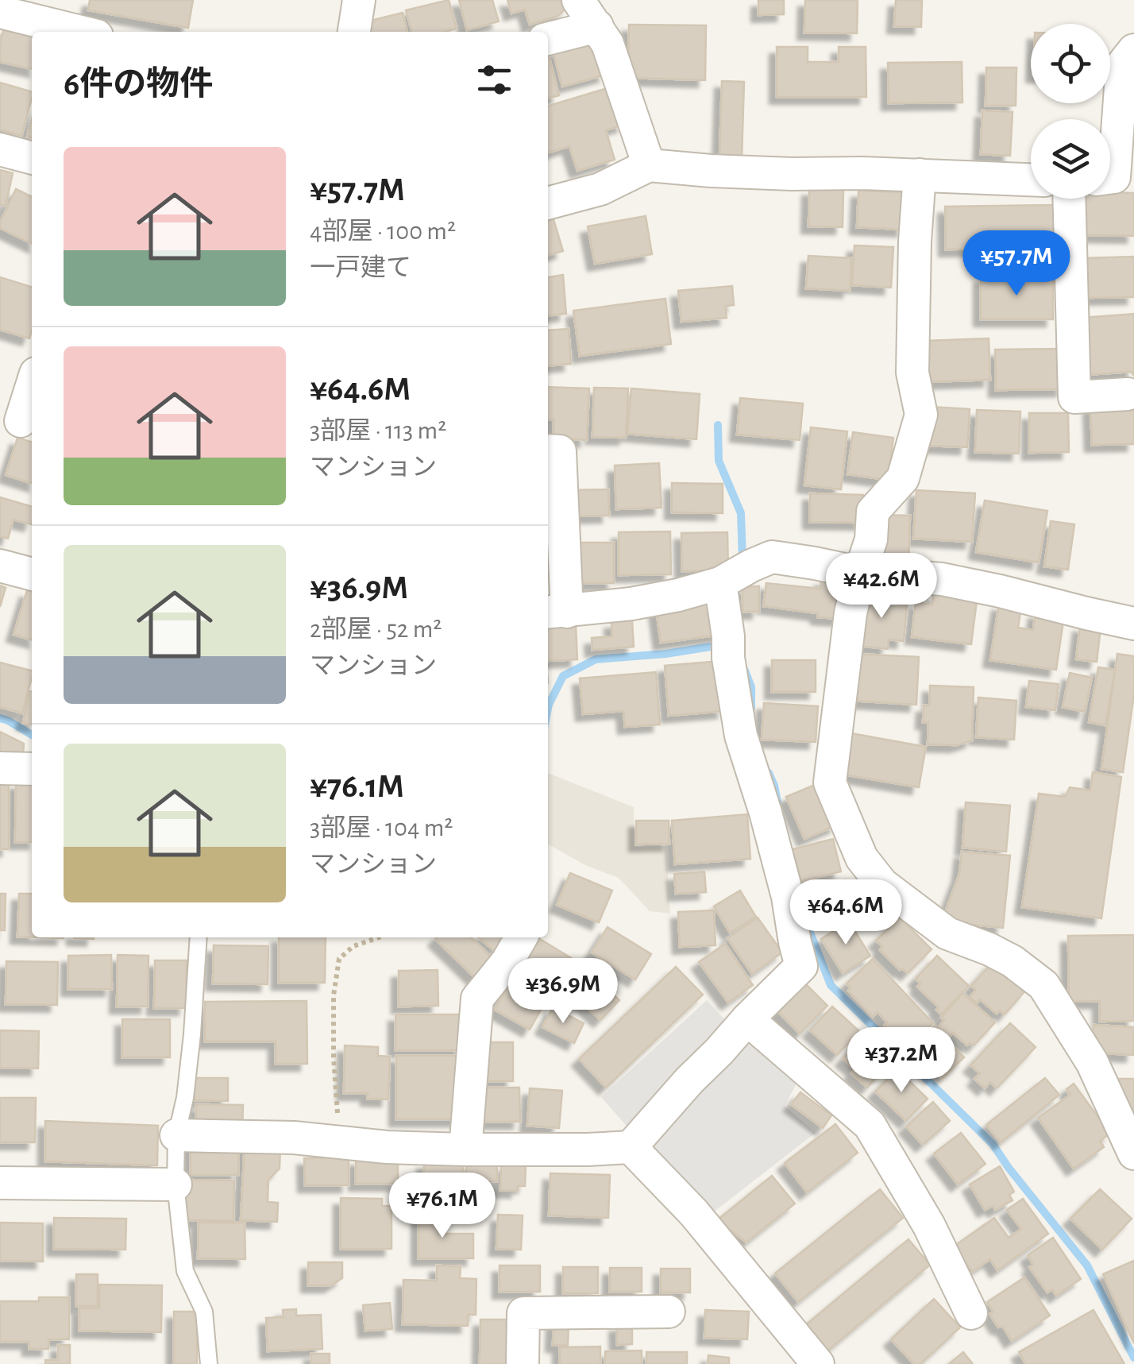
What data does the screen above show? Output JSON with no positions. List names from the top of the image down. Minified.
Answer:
{"page":{"heading":"6件の物件","list":[{"name":"¥57.7M","note":"4部屋 · 100 m² · 一戸建て"},{"name":"¥64.6M","note":"3部屋 · 113 m² · マンション"},{"name":"¥36.9M","note":"2部屋 · 52 m² · マンション"},{"name":"¥76.1M","note":"3部屋 · 104 m² · マンション"}],"price":["¥57.7M","¥42.6M","¥64.6M","¥36.9M","¥37.2M","¥76.1M"]}}
